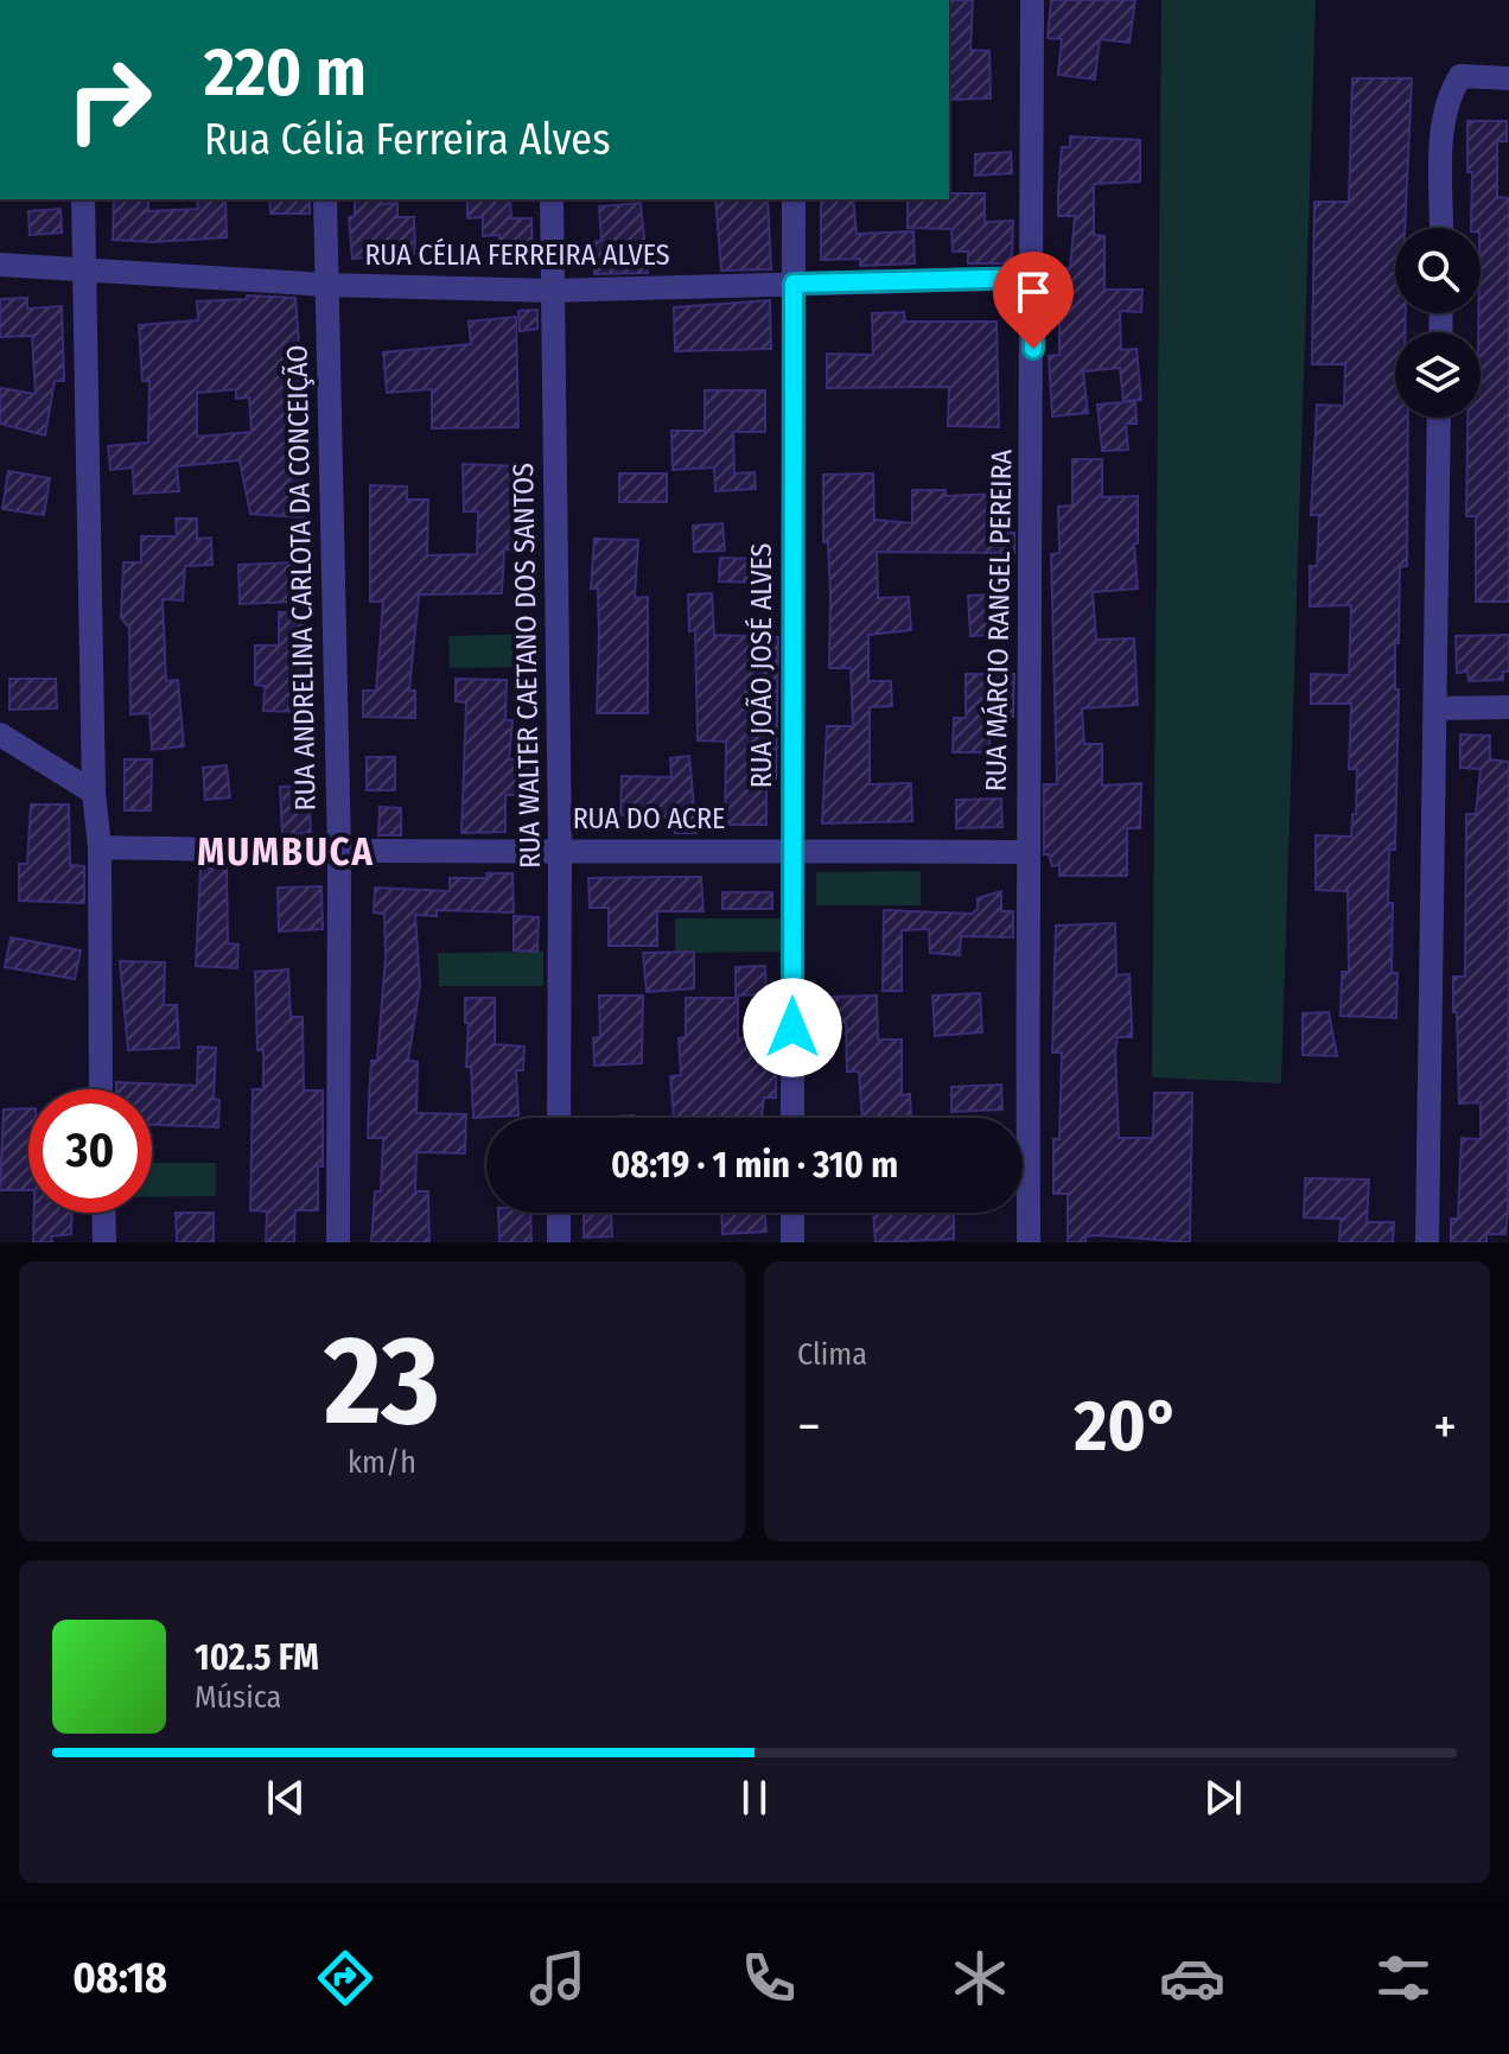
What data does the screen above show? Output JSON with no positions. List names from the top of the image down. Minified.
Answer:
{"streets":{"street":["RUA CÉLIA FERREIRA ALVES","RUA ANDRELINA CARLOTA DA CONCEIÇÃO","RUA MÁRCIO RANGEL PEREIRA","RUA WALTER CAETANO DOS SANTOS","RUA JOÃO JOSÉ ALVES","RUA DO ACRE"]},"crossings":[["RUA CÉLIA FERREIRA ALVES","RUA ANDRELINA CARLOTA DA CONCEIÇÃO"],["RUA CÉLIA FERREIRA ALVES","RUA MÁRCIO RANGEL PEREIRA"],["RUA CÉLIA FERREIRA ALVES","RUA WALTER CAETANO DOS SANTOS"],["RUA CÉLIA FERREIRA ALVES","RUA JOÃO JOSÉ ALVES"],["RUA ANDRELINA CARLOTA DA CONCEIÇÃO","RUA DO ACRE"],["RUA MÁRCIO RANGEL PEREIRA","RUA DO ACRE"],["RUA WALTER CAETANO DOS SANTOS","RUA DO ACRE"],["RUA JOÃO JOSÉ ALVES","RUA DO ACRE"]],"districts":["MUMBUCA"],"page":{"turn":["220 m","Rua Célia Ferreira Alves"],"limit":"30","trip":"08:19 · 1 min · 310 m","tile":[["23","km/h"],"Clima"],"heat":["−","20°","+"],"song":["102.5 FM","Música"],"tabs":"08:18"}}
